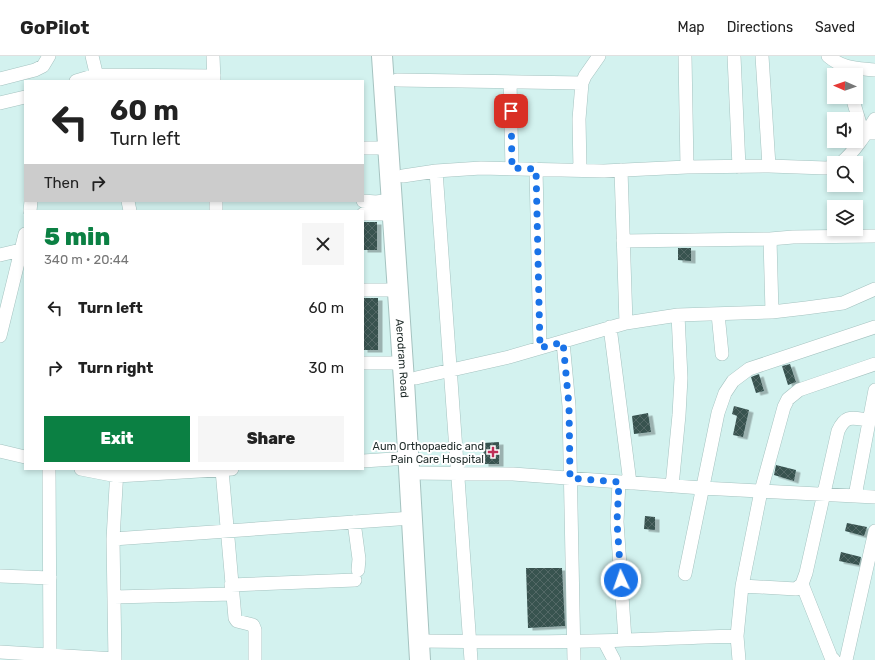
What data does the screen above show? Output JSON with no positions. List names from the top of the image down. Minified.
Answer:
{"streets":{"main road":["Aerodram Road"]},"places":{"health":["Aum Orthopaedic and Pain Care Hospital"]},"north":"left","page":{"header":"GoPilot","nav":["Map","Directions","Saved"],"turn":["60 m","Turn left"],"then":"Then","heading":["5 min","340 m · 20:44"],"list":[{"name":"Turn left","value":"60 m"},{"name":"Turn right","value":"30 m"}],"buttons":["Exit","Share"]}}
